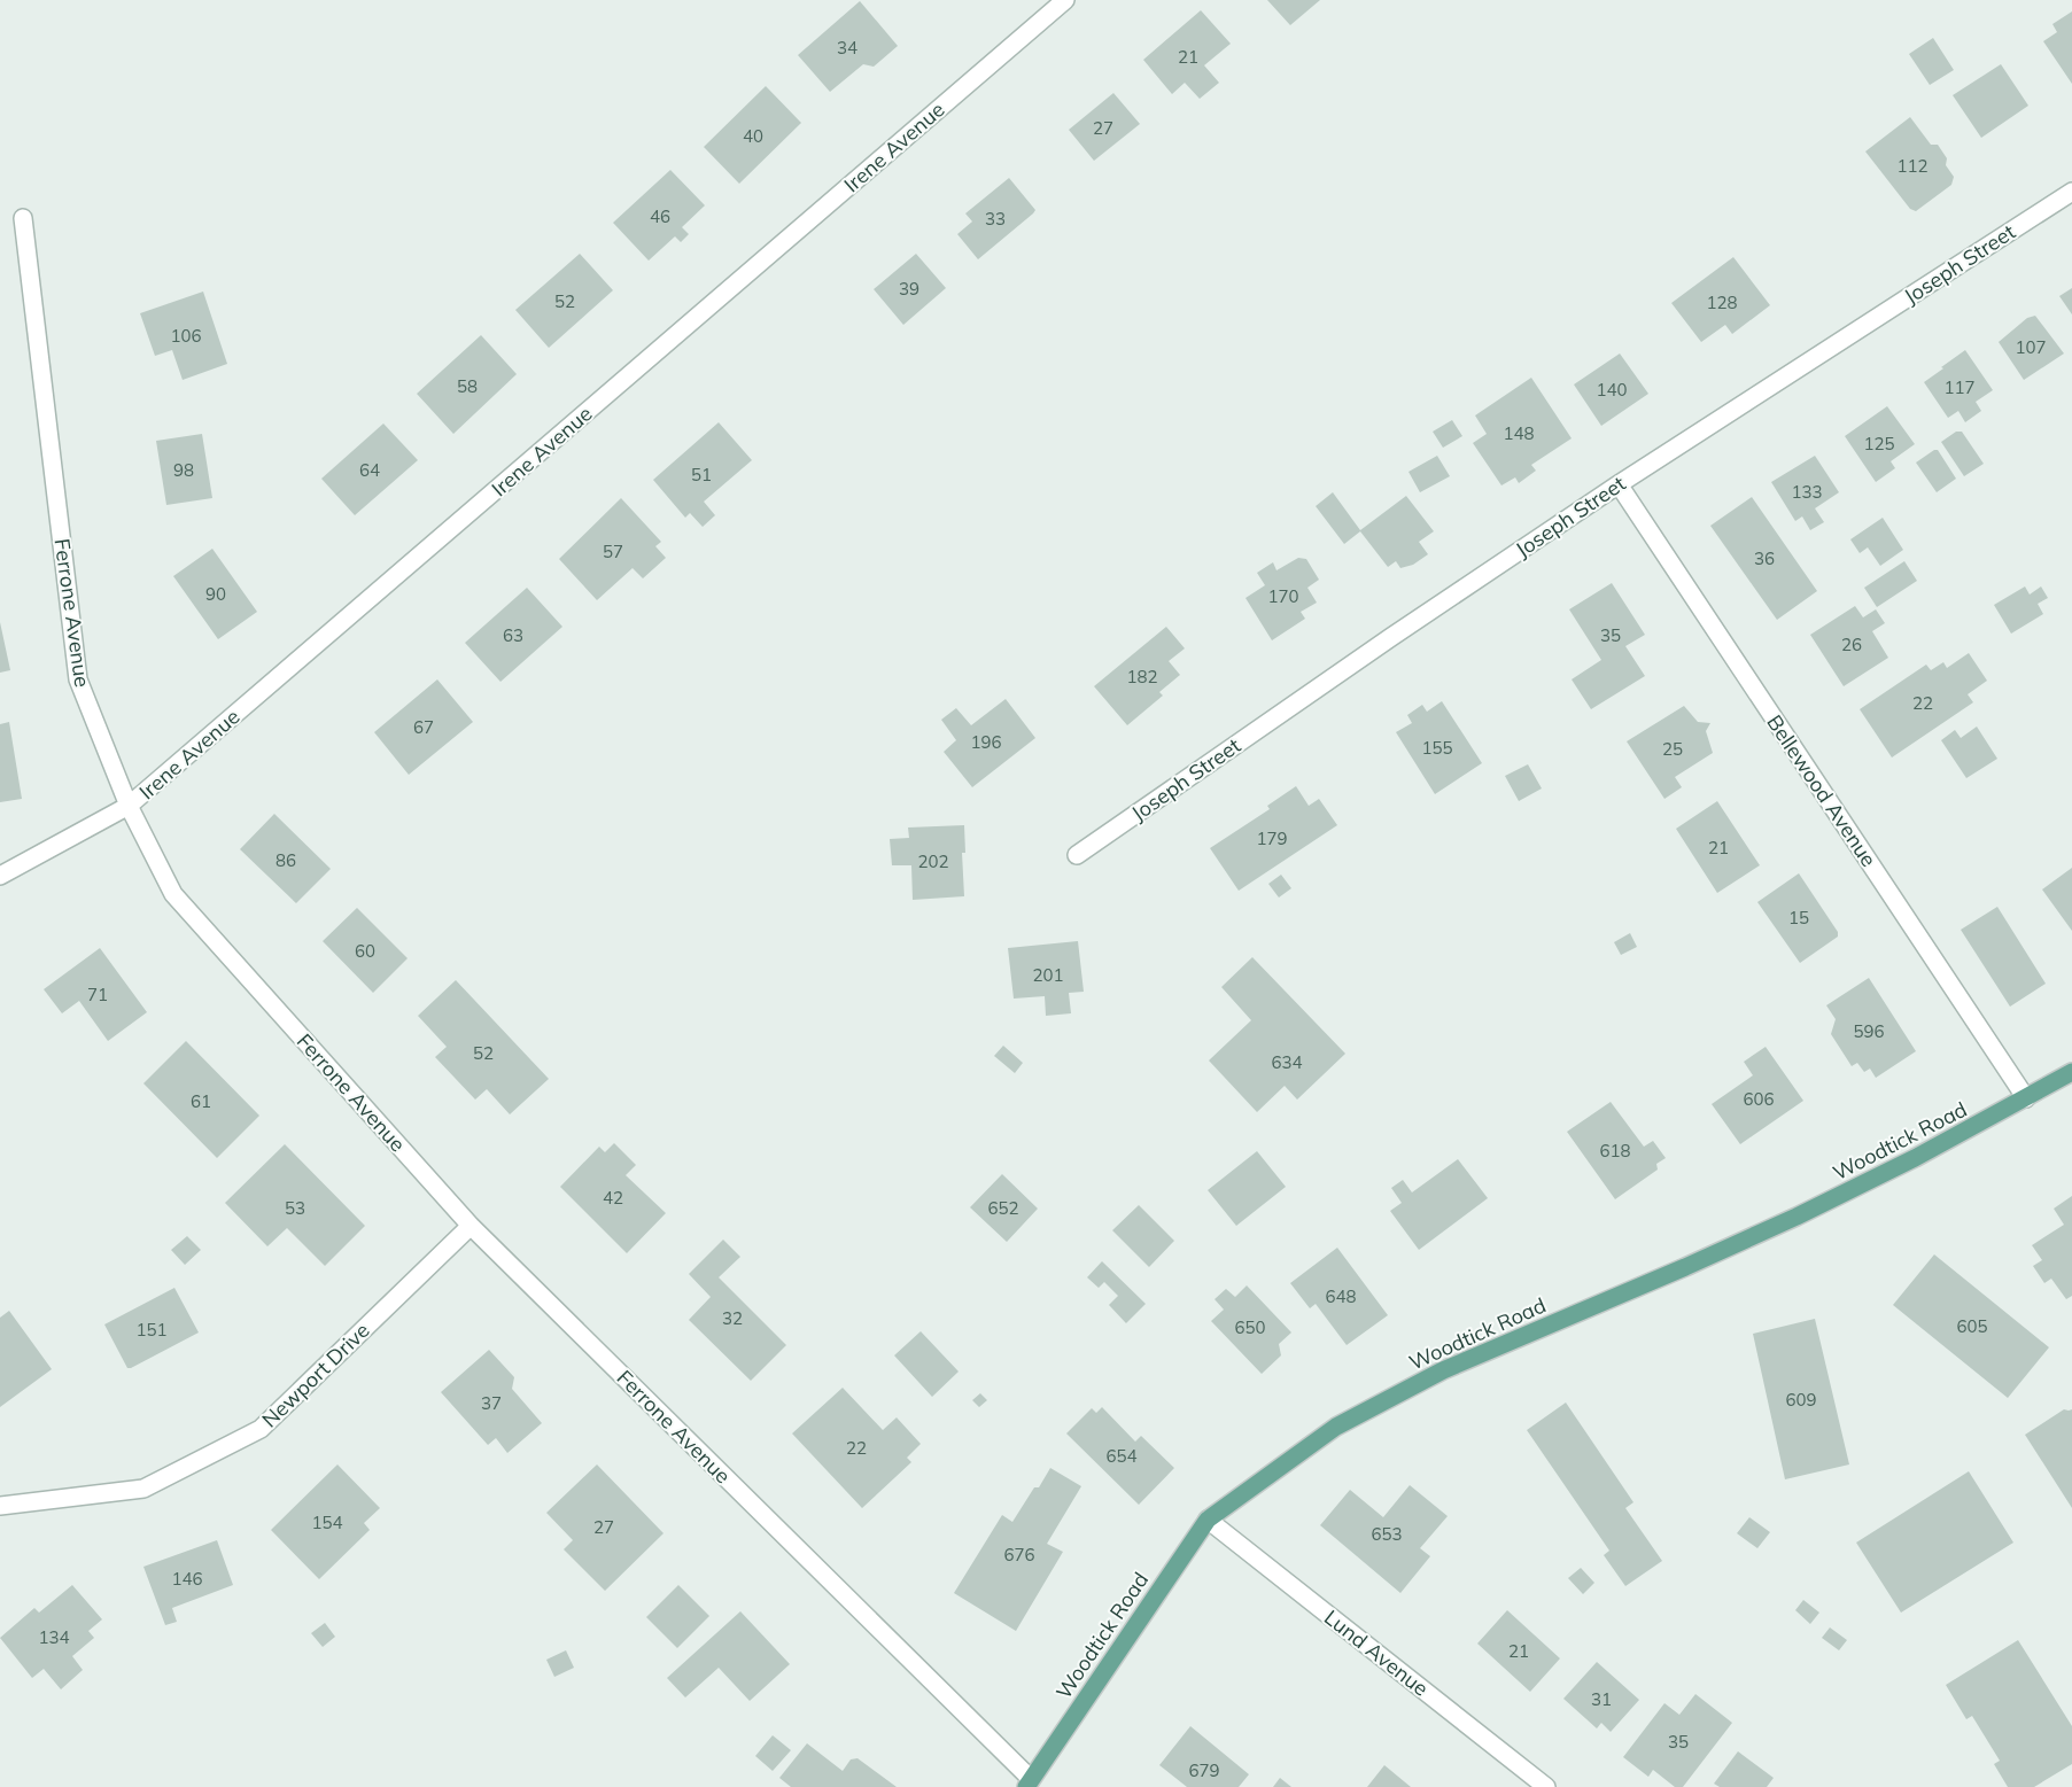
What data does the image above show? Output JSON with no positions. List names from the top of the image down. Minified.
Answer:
{"streets":{"main road":["Woodtick Road"],"street":["Irene Avenue","Joseph Street","Ferrone Avenue","Bellewood Avenue","Newport Drive","Lund Avenue"]},"crossings":[["Irene Avenue","Ferrone Avenue"],["Joseph Street","Bellewood Avenue"],["Ferrone Avenue","Woodtick Road"],["Ferrone Avenue","Newport Drive"],["Bellewood Avenue","Woodtick Road"],["Woodtick Road","Lund Avenue"]],"house_numbers":["34","21","27","40","112","46","33","39","52","128","106","107","58","117","140","148","125","98","64","51","133","57","36","90","170","63","35","26","182","22","67","196","155","25","179","21","86","202","15","60","201","71","596","52","634","606","61","618","42","53","652","648","32","605","650","151","609","37","22","654","154","27","653","676","146","134","21","31","35","679"]}
